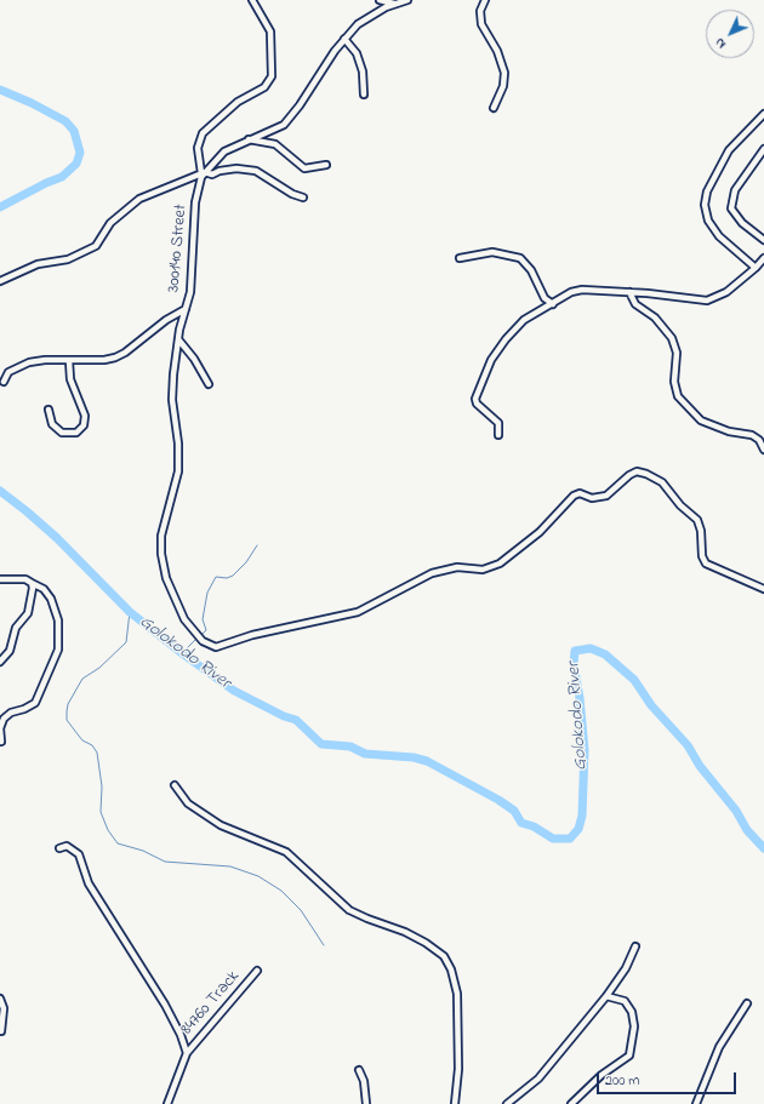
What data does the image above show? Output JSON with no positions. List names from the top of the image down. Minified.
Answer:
{"streets":{"street":["300140 Street","84760 Track"]},"water":["Golokodo River"],"scale_bar":"200 m","north":"bottom left"}
